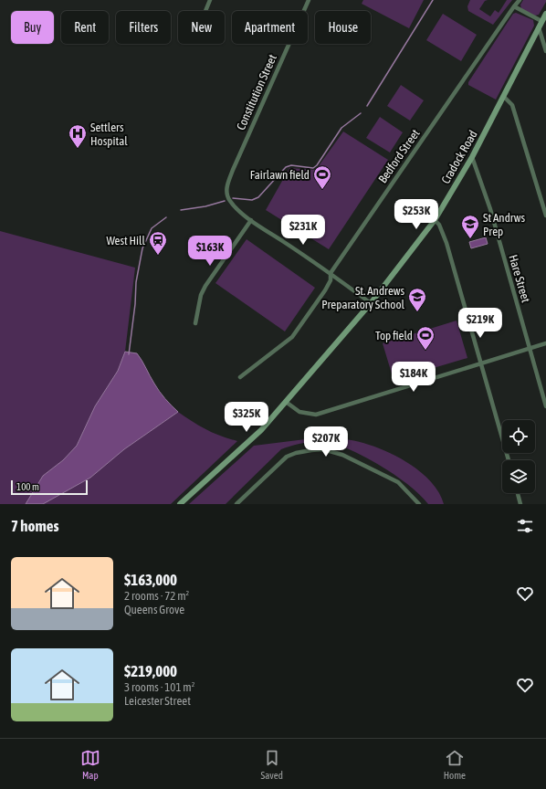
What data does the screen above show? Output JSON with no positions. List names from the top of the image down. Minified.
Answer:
{"streets":{"main road":["Cradock Road"],"street":["Constitution Street","Bedford Street","Hare Street"]},"crossings":[["Cradock Road","Hare Street"]],"places":{"hospital":["Settlers Hospital"],"sports":["Fairlawn field","Top field"],"school or university":["St Andrws Prep","St. Andrews Preparatory School"],"station":["West Hill"]},"scale_bar":"100 m","page":{"chip":["Buy","Rent","Filters","New","Apartment","House"],"price":["$253K","$231K","$163K","$219K","$184K","$325K","$207K"],"scale":"100 m","heading":"7 homes","list":[{"name":"$163,000","note":"2 rooms · 72 m² · Queens Grove"},{"name":"$219,000","note":"3 rooms · 101 m² · Leicester Street"}],"tabs":["Map","Saved","Home"]}}
